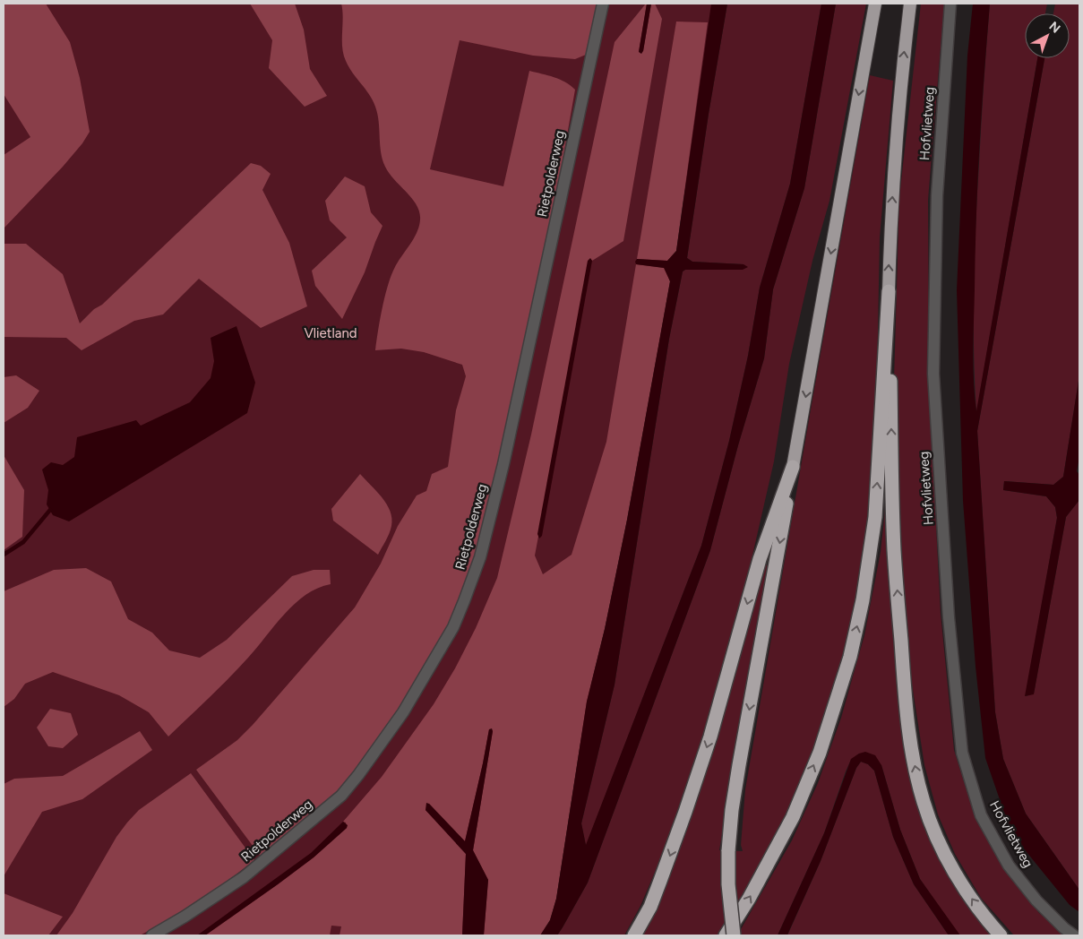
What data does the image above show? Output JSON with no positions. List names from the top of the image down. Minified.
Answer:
{"streets":{"street":["Hofvlietweg","Rietpolderweg"]},"parks":["Vlietland"],"north":"top right"}
